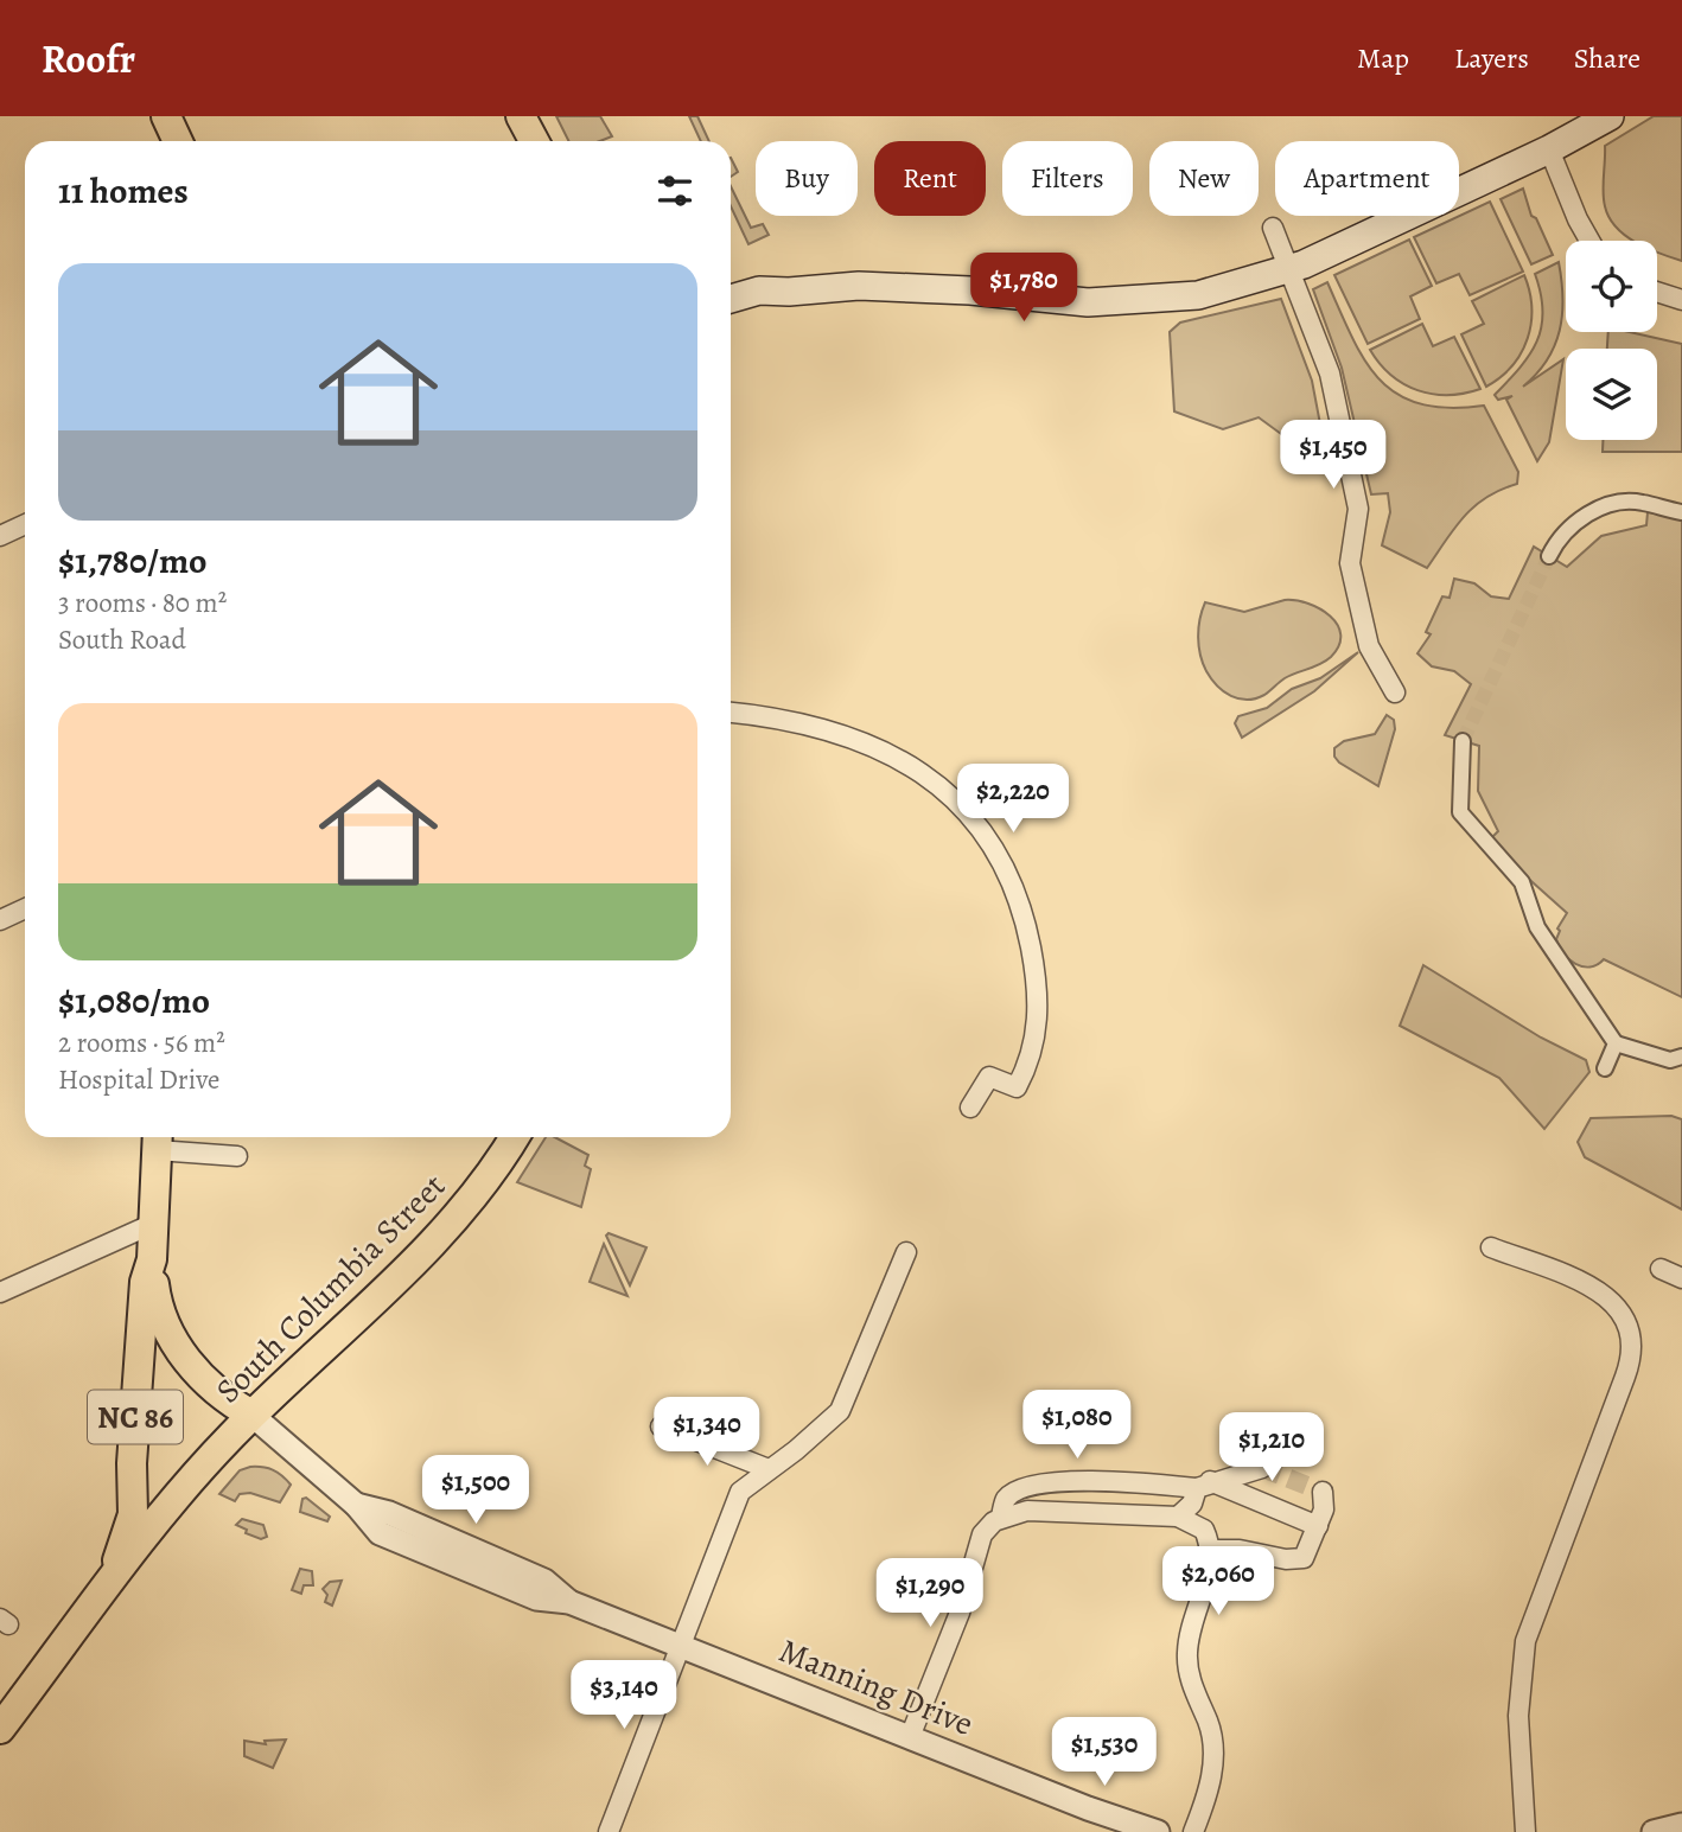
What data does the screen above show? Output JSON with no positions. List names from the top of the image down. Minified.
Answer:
{"streets":{"main road":["South Columbia Street","NC 86","Manning Drive"]},"crossings":[["South Columbia Street","NC 86"],["South Columbia Street","Manning Drive"],["NC 86","Manning Drive"]],"page":{"header":"Roofr","nav":["Map","Layers","Share"],"chip":["Buy","Rent","Filters","New","Apartment"],"heading":"11 homes","list":[{"name":"$1,780/mo","note":"3 rooms · 80 m² · South Road"},{"name":"$1,080/mo","note":"2 rooms · 56 m² · Hospital Drive"}],"price":["$1,780","$1,450","$2,220","$1,080","$1,340","$1,210","$1,500","$2,060","$1,290","$3,140","$1,530"]}}
